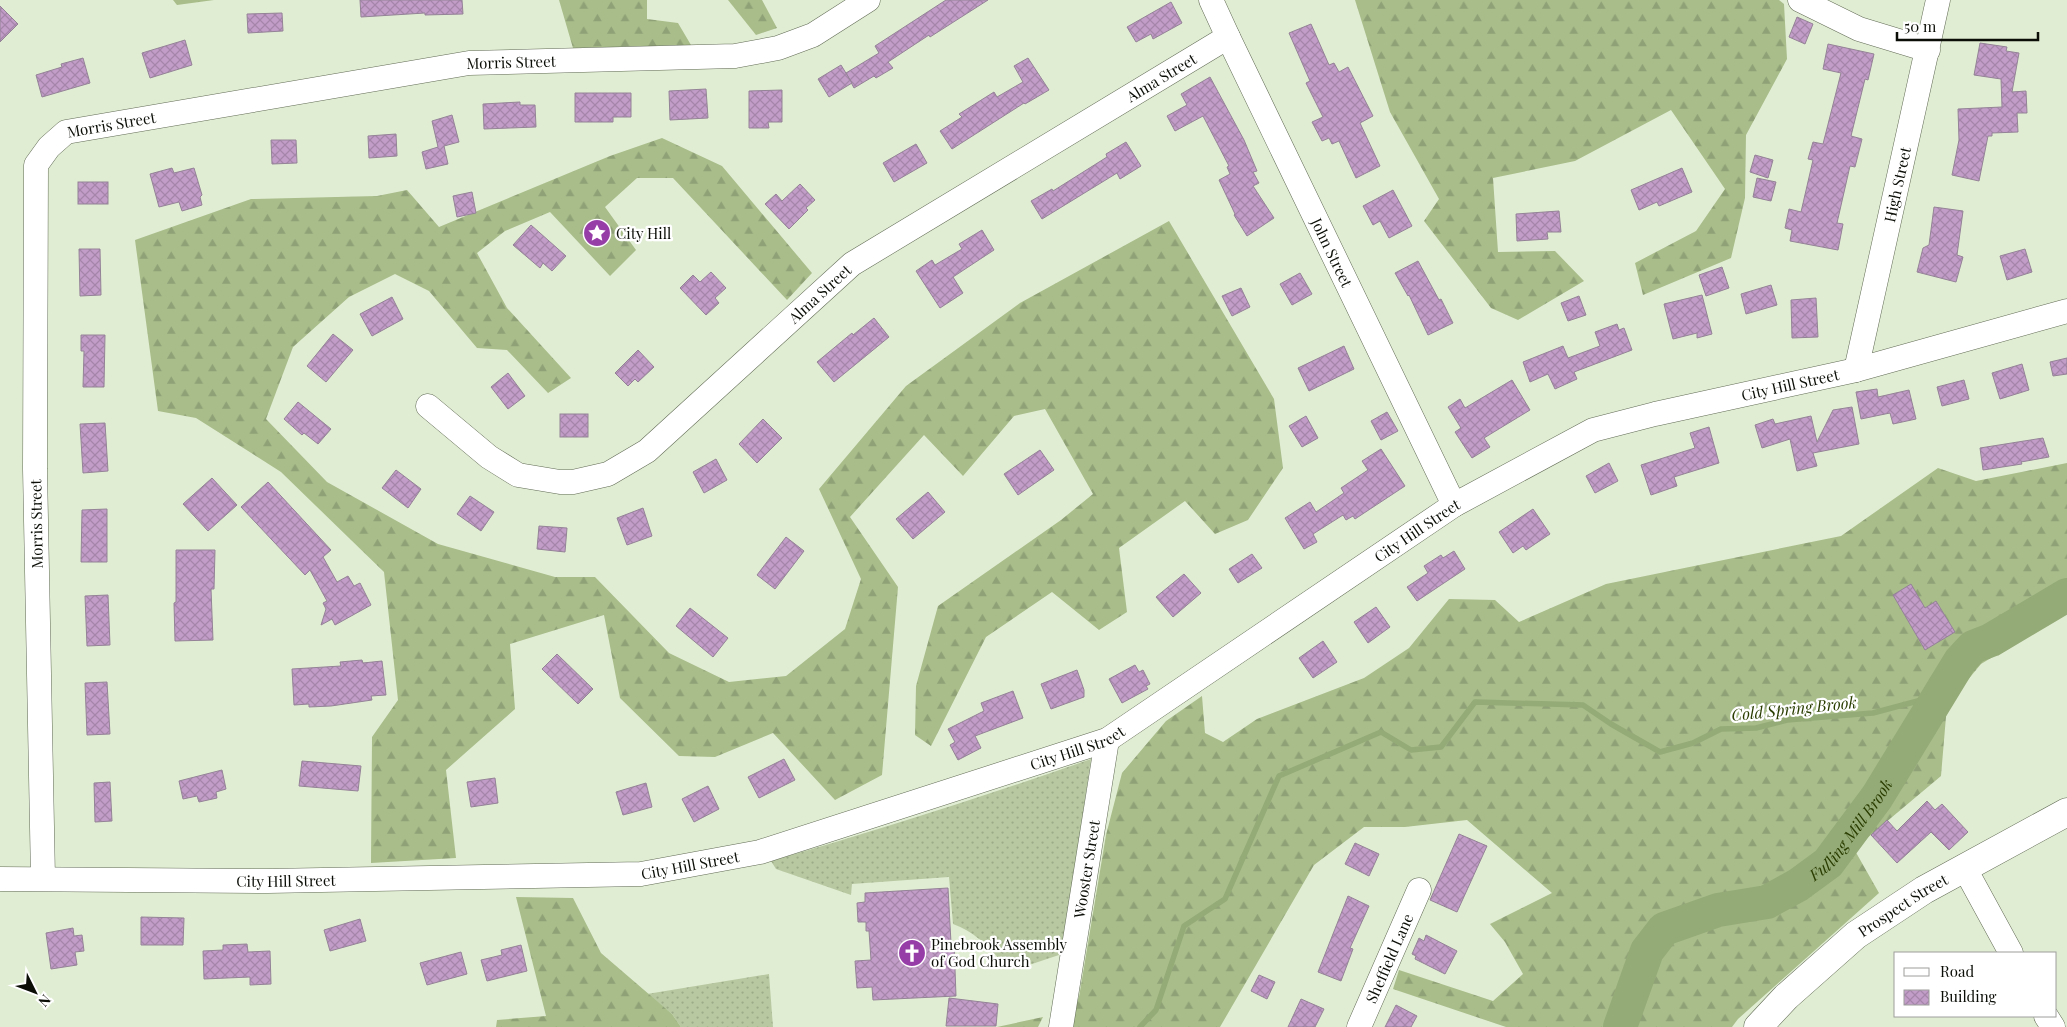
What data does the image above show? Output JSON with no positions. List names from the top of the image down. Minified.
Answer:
{"streets":{"main road":["Prospect Street"],"street":["Morris Street","Alma Street","High Street","John Street","City Hill Street","Wooster Street","Sheffield Lane"]},"crossings":[["Morris Street","City Hill Street"],["Alma Street","John Street"],["High Street","City Hill Street"],["John Street","City Hill Street"],["City Hill Street","Wooster Street"]],"water":["Cold Spring Brook","Fulling Mill Brook"],"places":{"place":["City Hill"],"church":["Pinebrook Assembly of God Church"]},"legend":["Road","Building"],"scale_bar":"50 m","north":"bottom right"}
